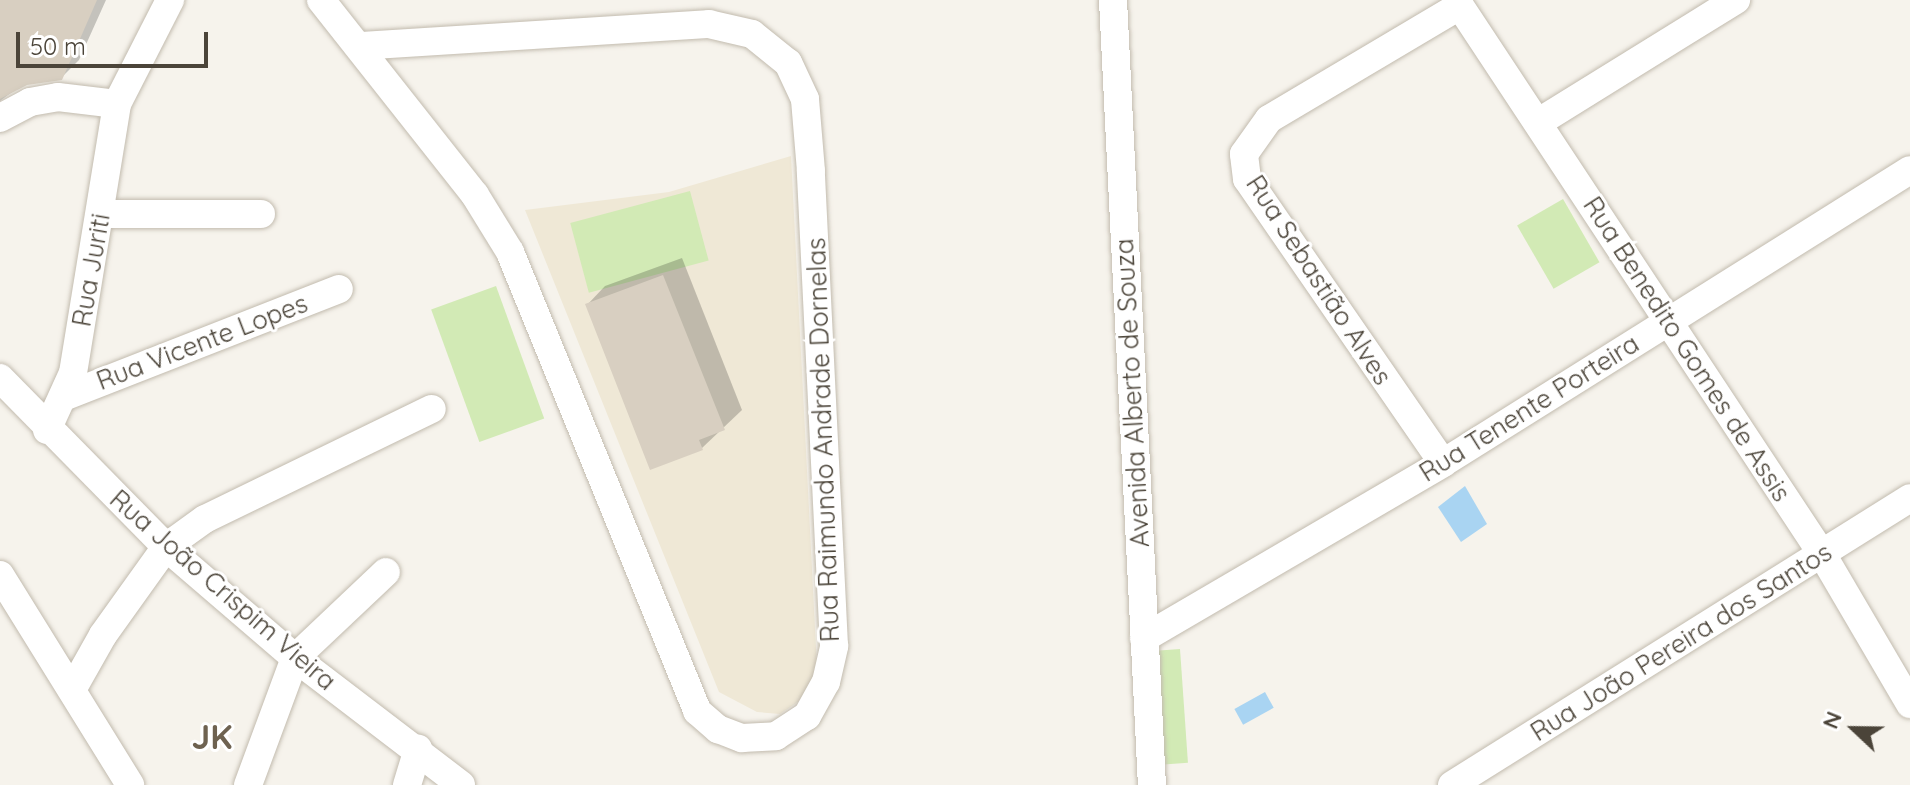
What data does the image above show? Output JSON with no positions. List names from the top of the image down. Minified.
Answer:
{"streets":{"street":["Rua Juriti","Rua Sebastião Alves","Rua Vicente Lopes","Rua Benedito Gomes de Assis","Avenida Alberto de Souza","Rua Tenente Porteira","Rua Raimundo Andrade Dornelas","Rua João Crispim Vieira","Rua João Pereira dos Santos"]},"crossings":[["Rua Juriti","Rua Vicente Lopes"],["Rua Juriti","Rua João Crispim Vieira"],["Rua Sebastião Alves","Rua Benedito Gomes de Assis"],["Rua Sebastião Alves","Rua Tenente Porteira"],["Rua Benedito Gomes de Assis","Rua Tenente Porteira"],["Rua Benedito Gomes de Assis","Rua João Pereira dos Santos"],["Avenida Alberto de Souza","Rua Tenente Porteira"]],"districts":["JK"],"scale_bar":"50 m","north":"left"}
